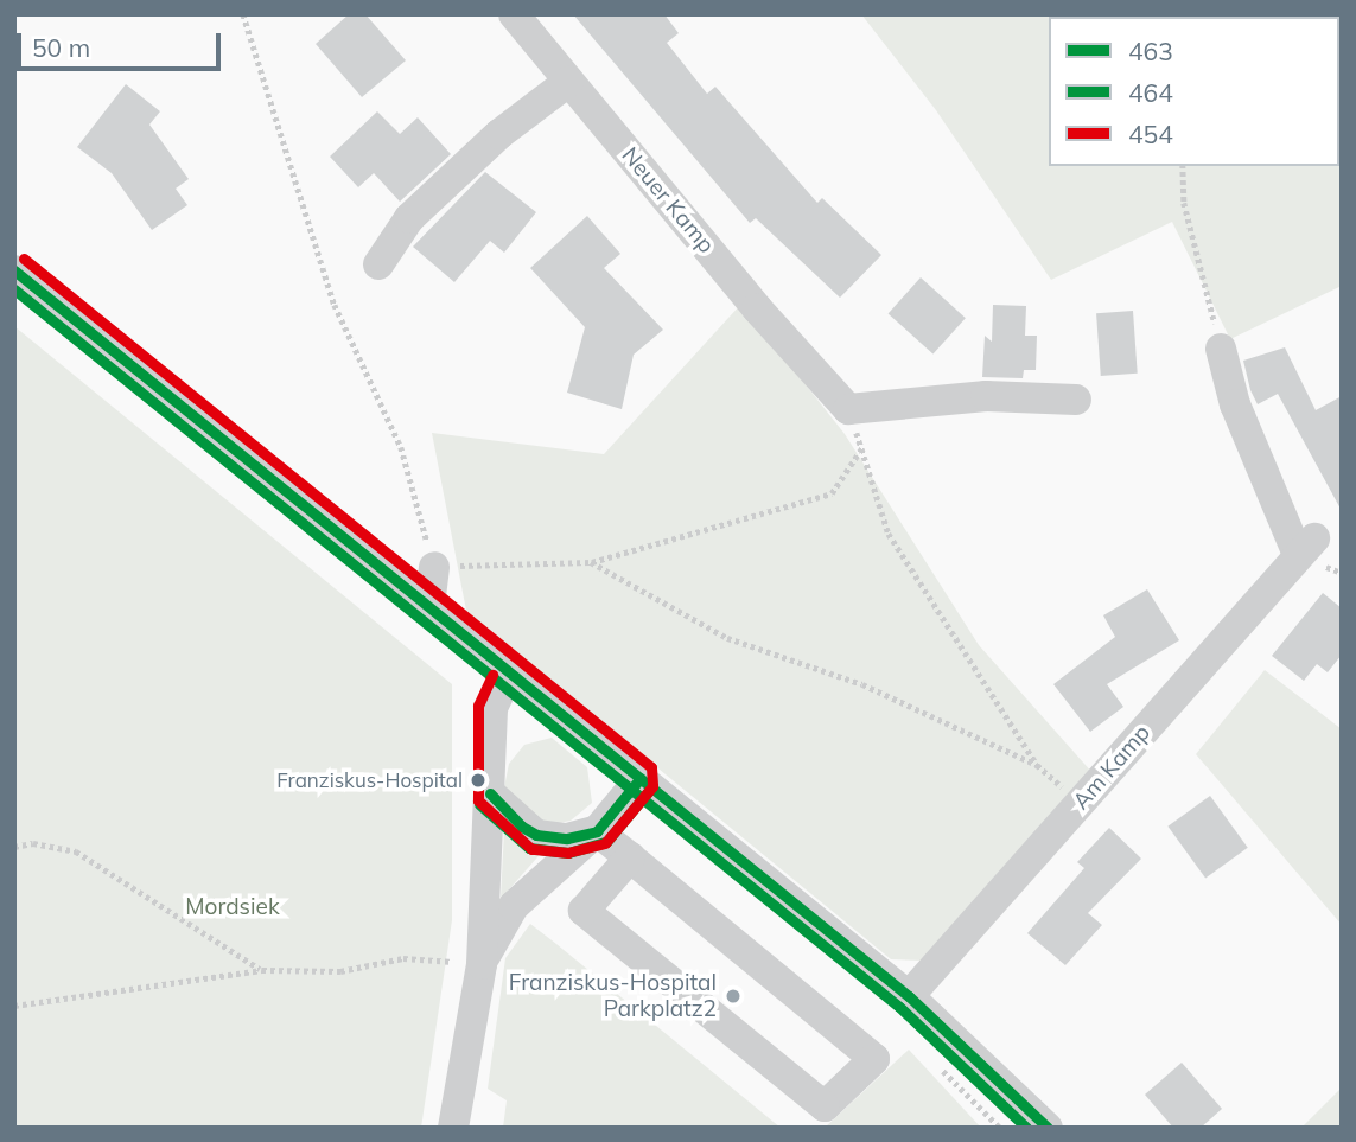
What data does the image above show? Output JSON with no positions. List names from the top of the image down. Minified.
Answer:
{"streets":{"street":["Neuer Kamp","Am Kamp"]},"parks":["Mordsiek"],"places":["Franziskus-Hospital","Franziskus-Hospital Parkplatz2"],"lines":["transit line 454","transit line 463","transit line 464"],"legend":["463","464","454"],"scale_bar":"50 m"}
